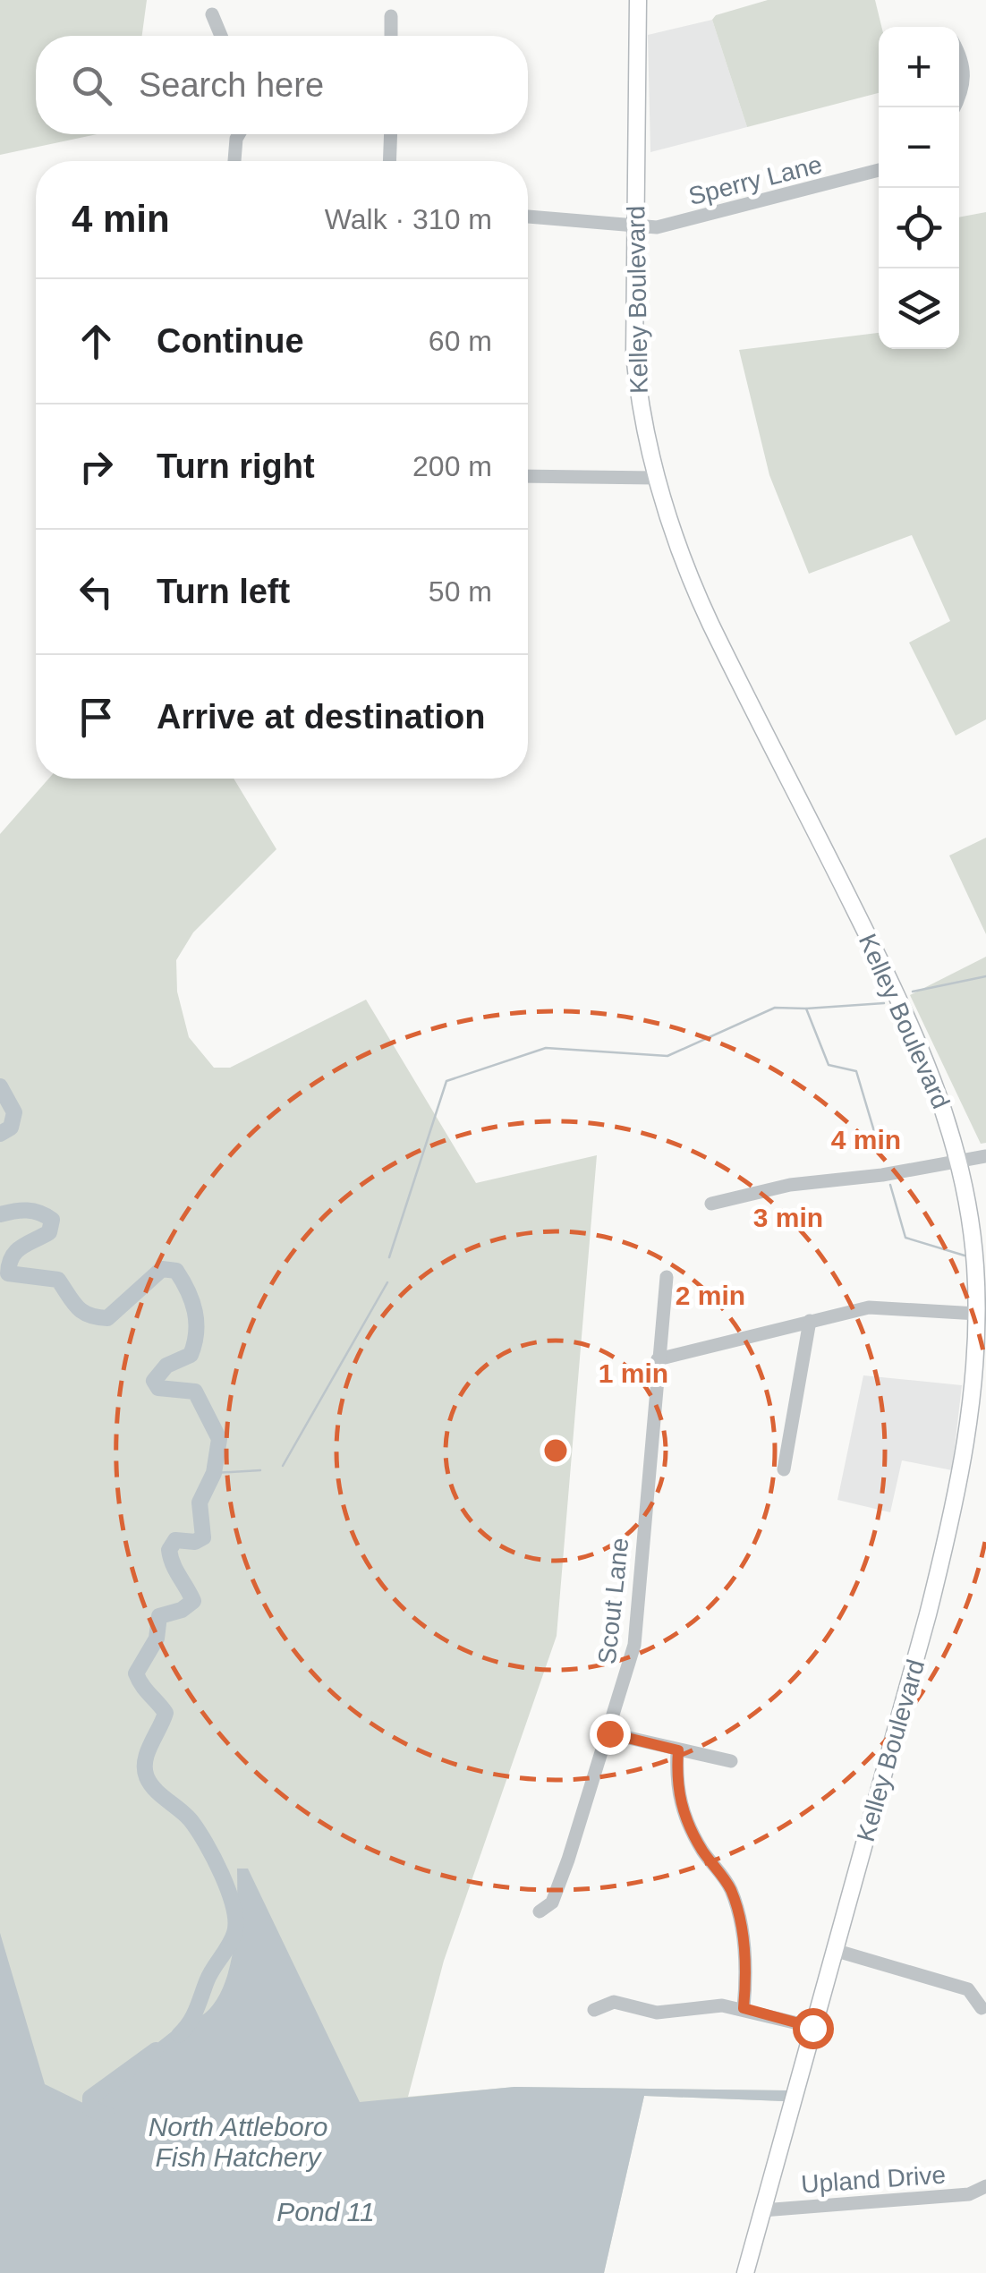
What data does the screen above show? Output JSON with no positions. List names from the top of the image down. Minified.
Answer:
{"streets":{"main road":["Kelley Boulevard"],"street":["Sperry Lane","Scout Lane","Upland Drive"]},"crossings":[["Sperry Lane","Kelley Boulevard"],["Kelley Boulevard","Upland Drive"]],"water":["North Attleboro Fish Hatchery","Pond 11"],"page":{"map_buttons":["+","−"],"search":"Search here","heading":["4 min","Walk · 310 m"],"list":[["Continue","60 m"],["Turn right","200 m"],["Turn left","50 m"],"Arrive at destination"]},"rings":["4 min","3 min","2 min","1 min"]}
